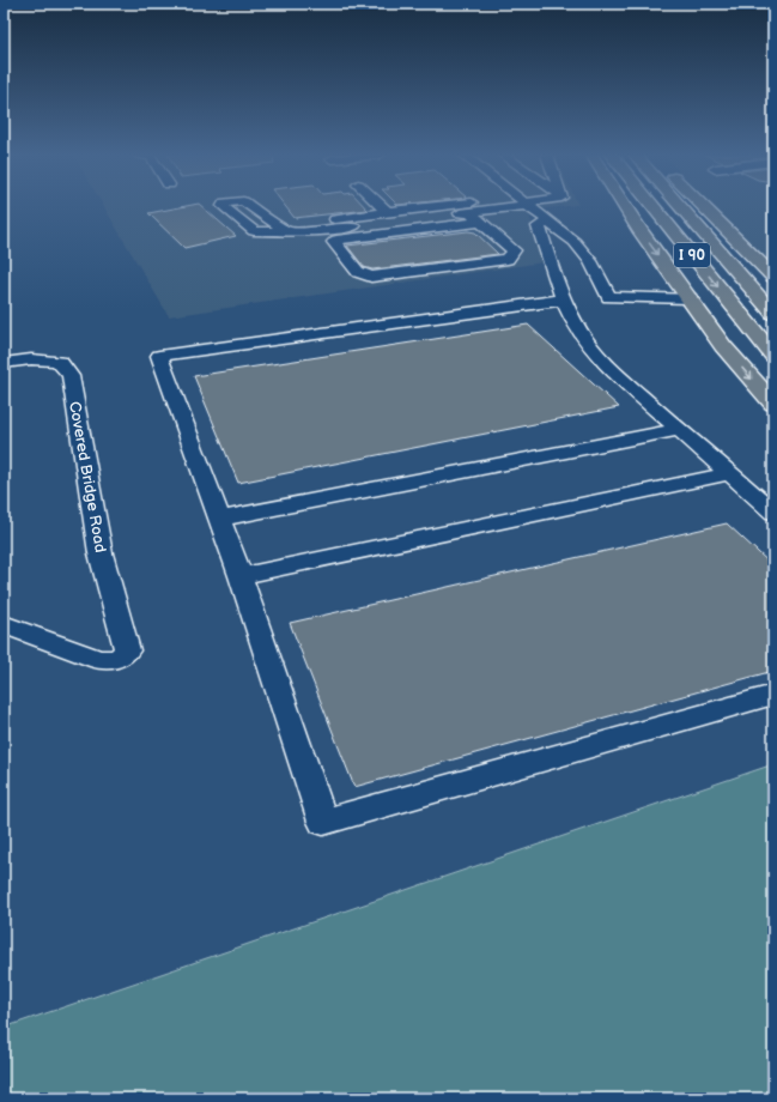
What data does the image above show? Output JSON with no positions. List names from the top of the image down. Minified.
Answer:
{"streets":{"highway":["I 90"],"street":["Covered Bridge Road"]}}
